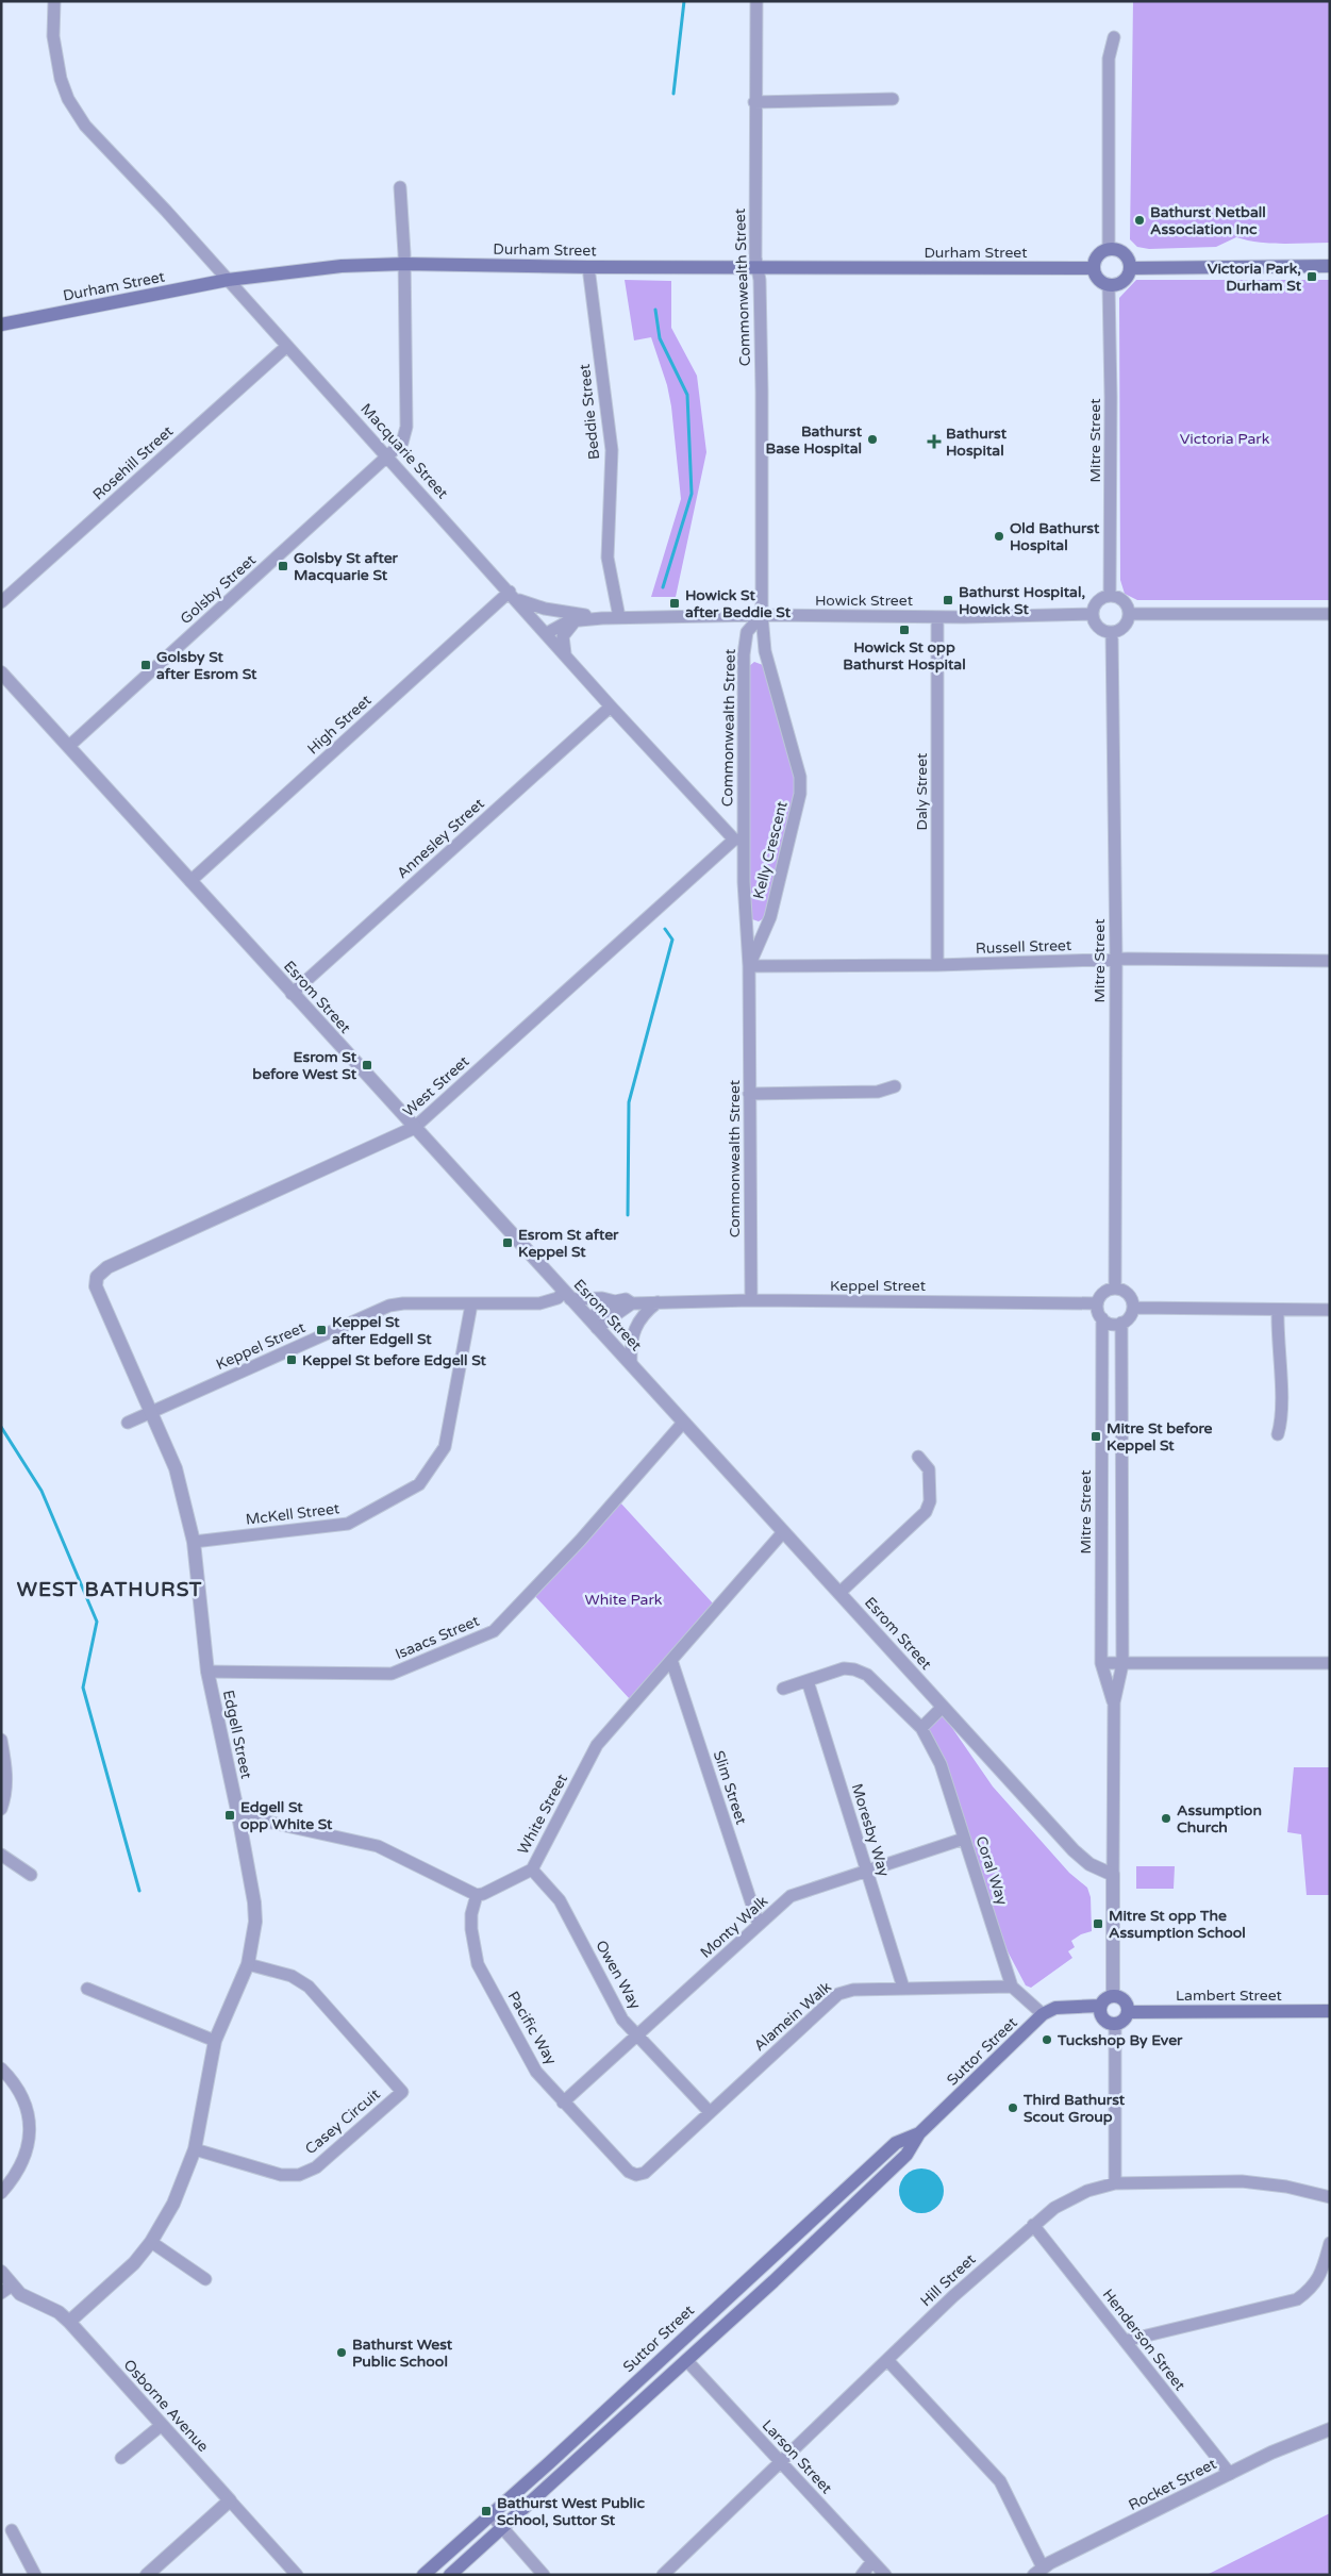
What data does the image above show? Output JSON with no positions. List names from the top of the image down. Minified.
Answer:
{"streets":{"main road":["Durham Street","Lambert Street","Suttor Street"],"street":["Commonwealth Street","Beddie Street","Mitre Street","Macquarie Street","Rosehill Street","Golsby Street","Howick Street","High Street","Daly Street","Annesley Street","Kelly Crescent","Russell Street","Esrom Street","West Street","Keppel Street","McKell Street","Isaacs Street","Edgell Street","Slim Street","White Street","Moresby Way","Coral Way","Monty Walk","Owen Way","Alamein Walk","Pacific Way","Casey Circuit","Hill Street","Henderson Street","Osborne Avenue","Larson Street","Rocket Street"]},"crossings":[["Durham Street","Commonwealth Street"],["Durham Street","Beddie Street"],["Durham Street","Mitre Street"],["Durham Street","Macquarie Street"],["Durham Street","Golsby Street"],["Commonwealth Street","Macquarie Street"],["Commonwealth Street","Howick Street"],["Commonwealth Street","Kelly Crescent"],["Commonwealth Street","Russell Street"],["Commonwealth Street","West Street"],["Commonwealth Street","Keppel Street"],["Beddie Street","Howick Street"],["Mitre Street","Howick Street"],["Mitre Street","Russell Street"],["Mitre Street","Esrom Street"],["Mitre Street","Keppel Street"],["Mitre Street","Lambert Street"],["Macquarie Street","Rosehill Street"],["Macquarie Street","Golsby Street"],["Macquarie Street","Howick Street"],["Macquarie Street","High Street"],["Macquarie Street","Annesley Street"],["Macquarie Street","West Street"],["Golsby Street","Esrom Street"],["Howick Street","High Street"],["Howick Street","Daly Street"],["Howick Street","Kelly Crescent"],["High Street","Esrom Street"],["Daly Street","Russell Street"],["Annesley Street","Esrom Street"],["Kelly Crescent","Russell Street"],["Esrom Street","West Street"],["Esrom Street","Keppel Street"],["Esrom Street","Isaacs Street"],["Esrom Street","White Street"],["West Street","Edgell Street"],["Keppel Street","McKell Street"],["Keppel Street","Edgell Street"],["McKell Street","Edgell Street"],["Isaacs Street","Edgell Street"],["Edgell Street","Casey Circuit"],["Edgell Street","Osborne Avenue"],["Slim Street","White Street"],["Slim Street","Monty Walk"],["White Street","Owen Way"],["White Street","Pacific Way"],["Moresby Way","Coral Way"],["Moresby Way","Monty Walk"],["Moresby Way","Alamein Walk"],["Coral Way","Monty Walk"],["Coral Way","Alamein Walk"],["Monty Walk","Owen Way"],["Monty Walk","Pacific Way"],["Owen Way","Alamein Walk"],["Alamein Walk","Pacific Way"],["Suttor Street","Larson Street"],["Hill Street","Henderson Street"],["Hill Street","Larson Street"],["Henderson Street","Rocket Street"]],"districts":["WEST BATHURST"],"parks":["Victoria Park","White Park"],"places":{"other":["Bathurst Netball Association Inc","Bathurst Base Hospital","Old Bathurst Hospital","Assumption Church","Tuckshop By Ever","Third Bathurst Scout Group","Bathurst West Public School"],"transit":["Victoria Park, Durham St","Golsby St after Macquarie St","Bathurst Hospital, Howick St","Howick St after Beddie St","Howick St opp Bathurst Hospital","Golsby St after Esrom St","Esrom St before West St","Esrom St after Keppel St","Keppel St after Edgell St","Keppel St before Edgell St","Mitre St before Keppel St","Edgell St opp White St","Mitre St opp The Assumption School","Bathurst West Public School, Suttor St"],"health":["Bathurst Hospital"]}}
